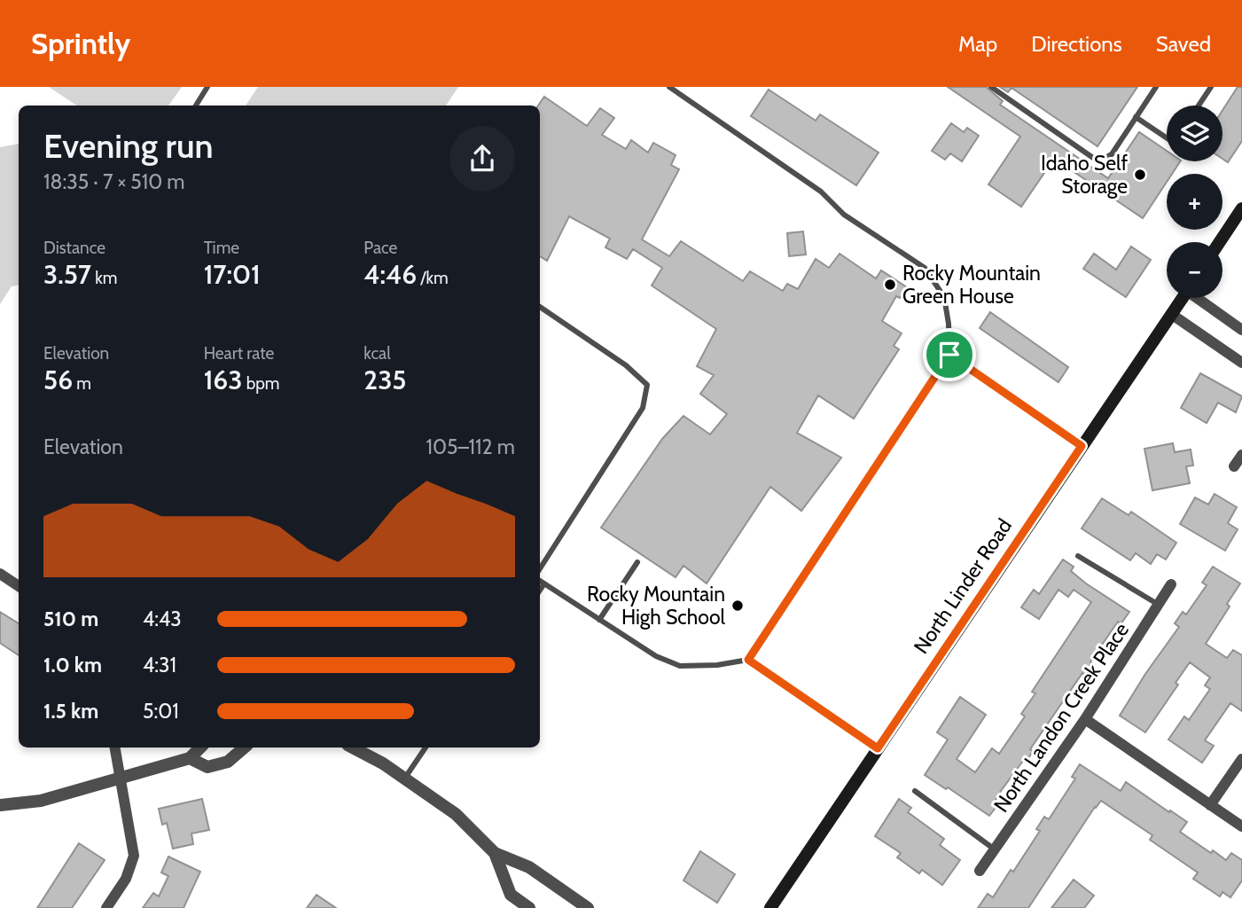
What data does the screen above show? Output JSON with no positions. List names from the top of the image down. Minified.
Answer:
{"streets":{"main road":["North Linder Road"],"street":["North Landon Creek Place"]},"places":["Idaho Self Storage","Rocky Mountain Green House","Rocky Mountain High School"],"page":{"header":"Sprintly","nav":["Map","Directions","Saved"],"map_buttons":["+","−"],"heading":["Evening run","18:35 · 7 × 510 m"],"stats":[["Distance","3.57 km"],["Time","17:01"],["Pace","4:46 /km"],["Elevation","56 m"],["Heart rate","163 bpm"],["kcal","235"]],"chart":["Elevation","105–112 m"],"list":[{"name":"510 m","note":"4:43"},{"name":"1.0 km","note":"4:31"},{"name":"1.5 km","note":"5:01"}]}}
